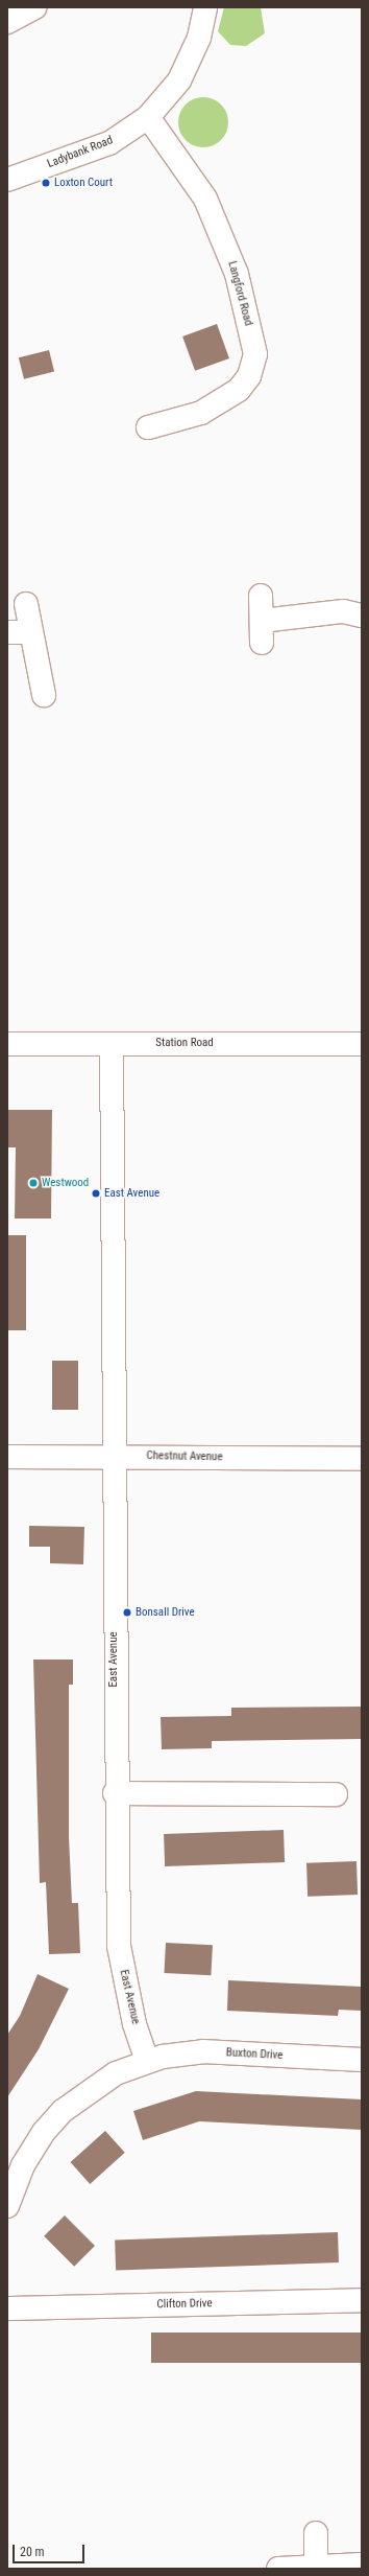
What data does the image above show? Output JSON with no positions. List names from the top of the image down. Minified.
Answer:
{"streets":{"street":["Ladybank Road","Langford Road","Station Road","Chestnut Avenue","East Avenue","Buxton Drive","Clifton Drive"]},"crossings":[["Ladybank Road","Langford Road"],["Station Road","East Avenue"],["Chestnut Avenue","East Avenue"],["East Avenue","Buxton Drive"]],"places":["Loxton Court","Westwood","East Avenue","Bonsall Drive"],"scale_bar":"20 m"}
